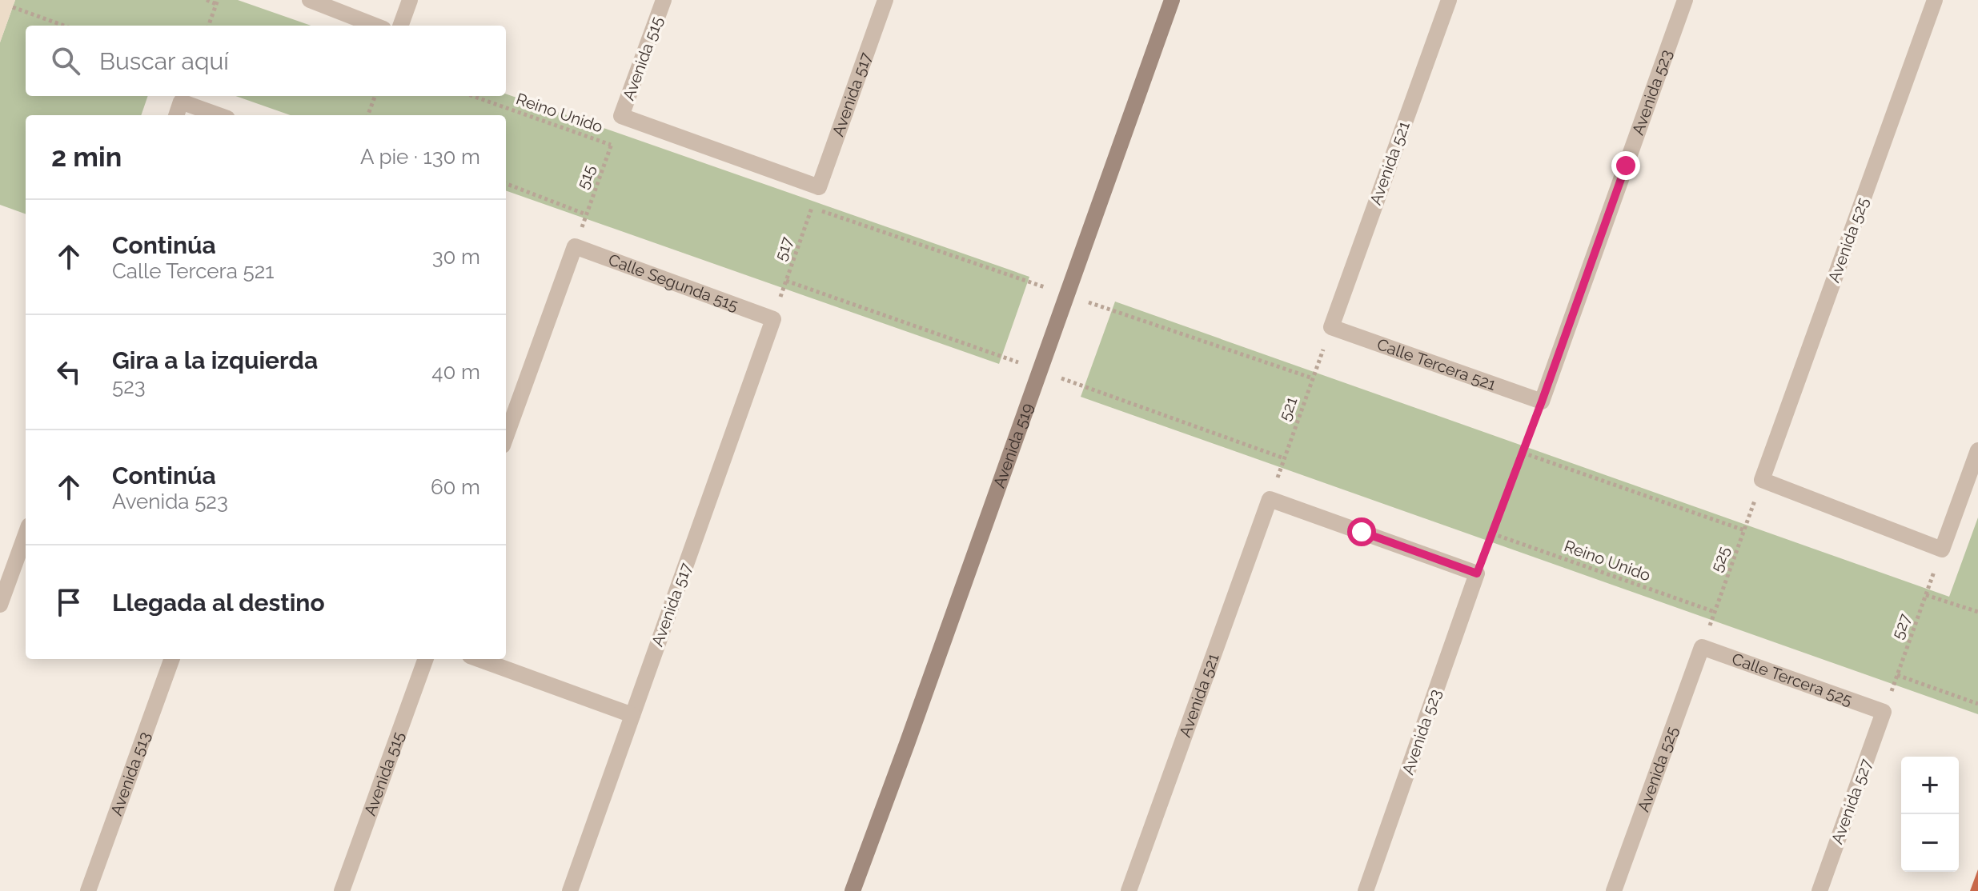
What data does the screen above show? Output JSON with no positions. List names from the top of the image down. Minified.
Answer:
{"streets":{"street":["Avenida 515","Avenida 523","Avenida 517","Avenida 521","Avenida 525","Calle Segunda 515","Calle Tercera 521","Avenida 519","Calle Tercera 525","Avenida 513","Avenida 527"],"path":["Reino Unido","515","517","521","525","527"]},"crossings":[["Avenida 515","515"],["Avenida 523","Calle Tercera 521"],["Avenida 517","517"],["Avenida 517","Calle Segunda 515"],["Reino Unido","515"],["Reino Unido","525"],["Avenida 521","Calle Tercera 521"],["Avenida 521","521"],["515","Calle Segunda 515"],["Avenida 525","525"],["Avenida 525","Calle Tercera 525"],["517","Calle Segunda 515"],["Calle Tercera 521","521"],["525","Calle Tercera 525"],["527","Calle Tercera 525"],["527","Avenida 527"],["Calle Tercera 525","Avenida 527"]],"page":{"search":"Buscar aquí","heading":["2 min","A pie · 130 m"],"list":[["Continúa","Calle Tercera 521","30 m"],["Gira a la izquierda","523","40 m"],["Continúa","Avenida 523","60 m"],"Llegada al destino"],"map_buttons":["+","−"]}}
